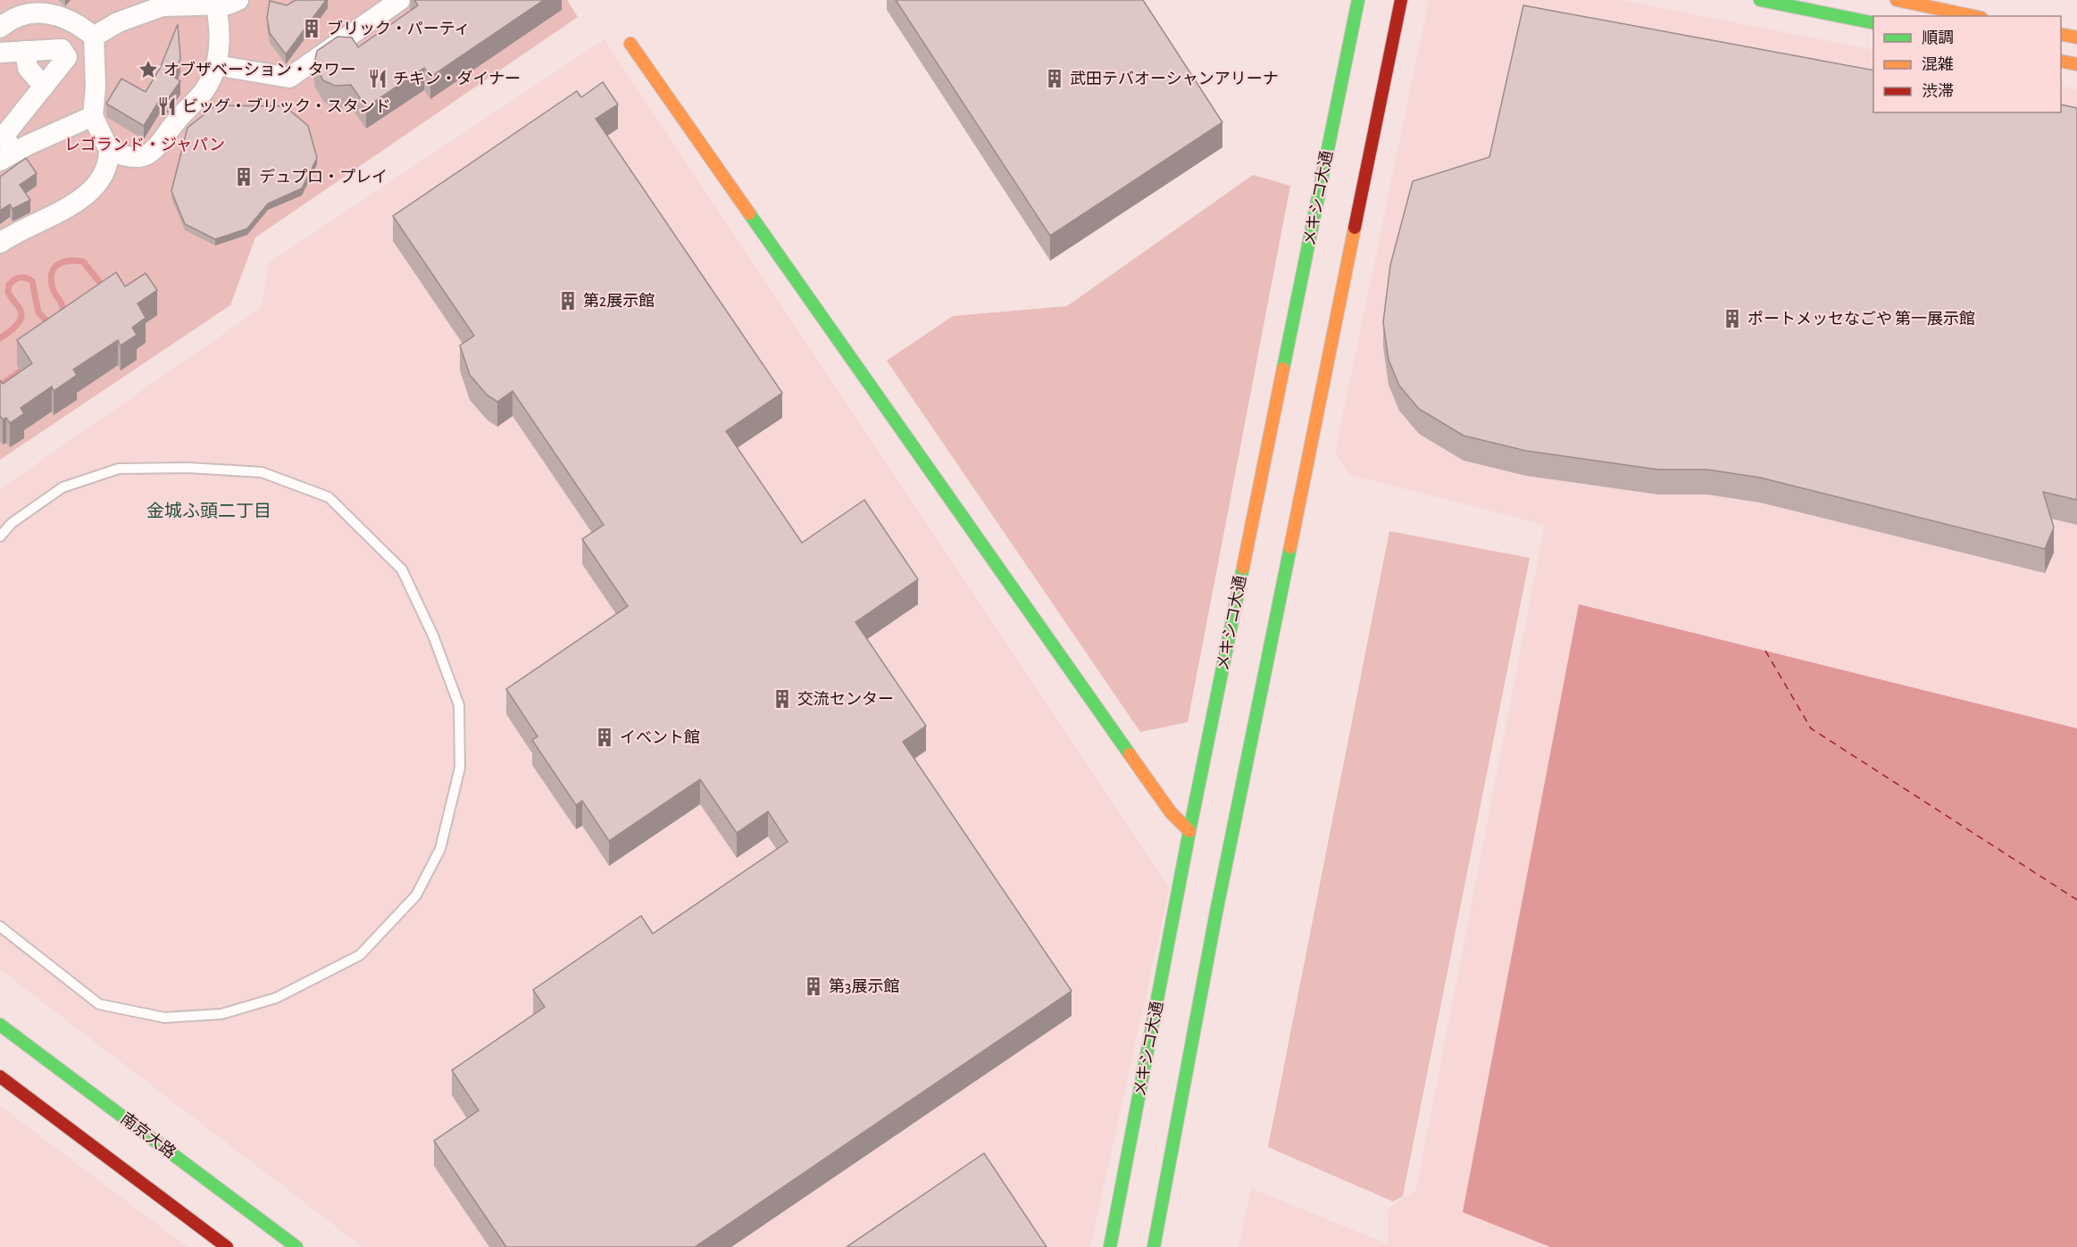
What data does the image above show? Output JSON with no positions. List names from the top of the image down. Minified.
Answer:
{"streets":{"street":["メキシコ大通","南京大路"]},"districts":["金城ふ頭二丁目"],"parks":["レゴランド・ジャパン"],"places":{"building":["ブリック・パーティ","武田テバオーシャンアリーナ","デュプロ・プレイ","第2展示館","ポートメッセなごや 第一展示館","交流センター","イベント館","第3展示館"],"place":["オブザベーション・タワー"],"restaurant":["チキン・ダイナー","ビッグ・ブリック・スタンド"]},"legend":["順調","混雑","渋滞"]}
